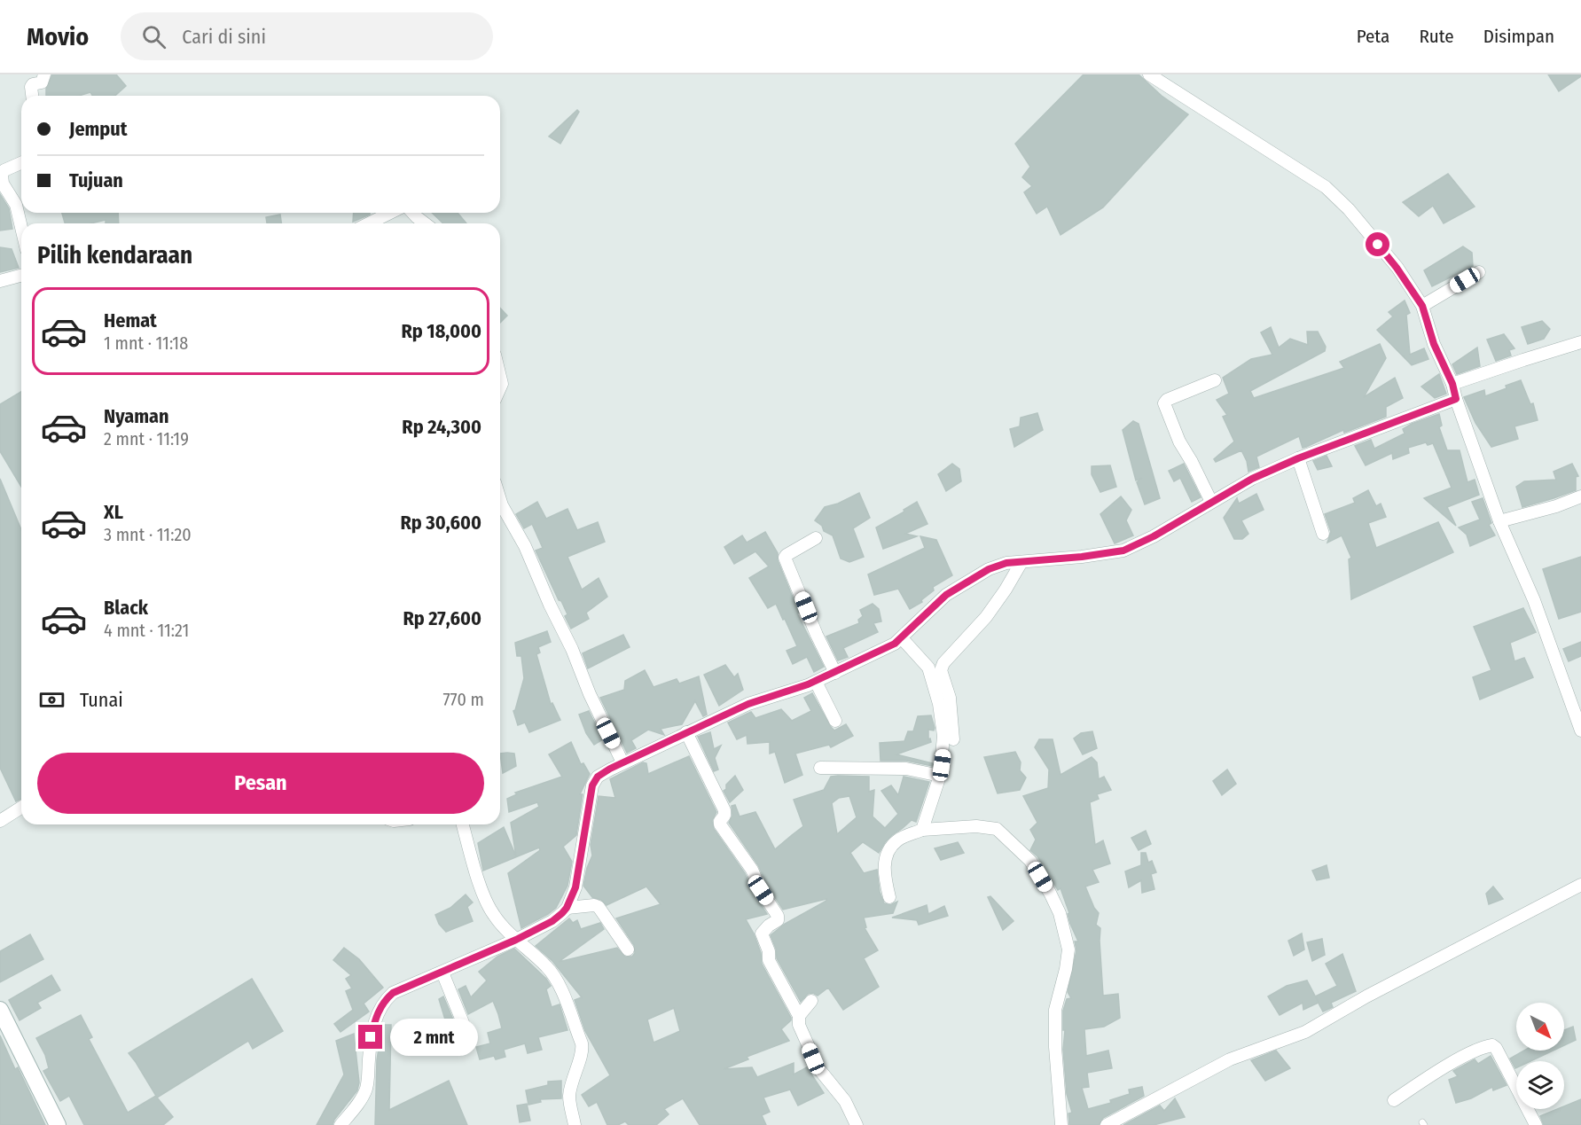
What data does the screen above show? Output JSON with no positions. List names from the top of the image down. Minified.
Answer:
{"north":"bottom right","page":{"header":"Movio","search":"Cari di sini","nav":["Peta","Rute","Disimpan"],"banner":["Jemput","Tujuan"],"heading":"Pilih kendaraan","list":[{"name":"Hemat","note":"1 mnt · 11:18","value":"Rp 18,000"},{"name":"Nyaman","note":"2 mnt · 11:19","value":"Rp 24,300"},{"name":"XL","note":"3 mnt · 11:20","value":"Rp 30,600"},{"name":"Black","note":"4 mnt · 11:21","value":"Rp 27,600"}],"pay":["Tunai","770 m"],"buttons":"Pesan","bubble":"2 mnt"}}
